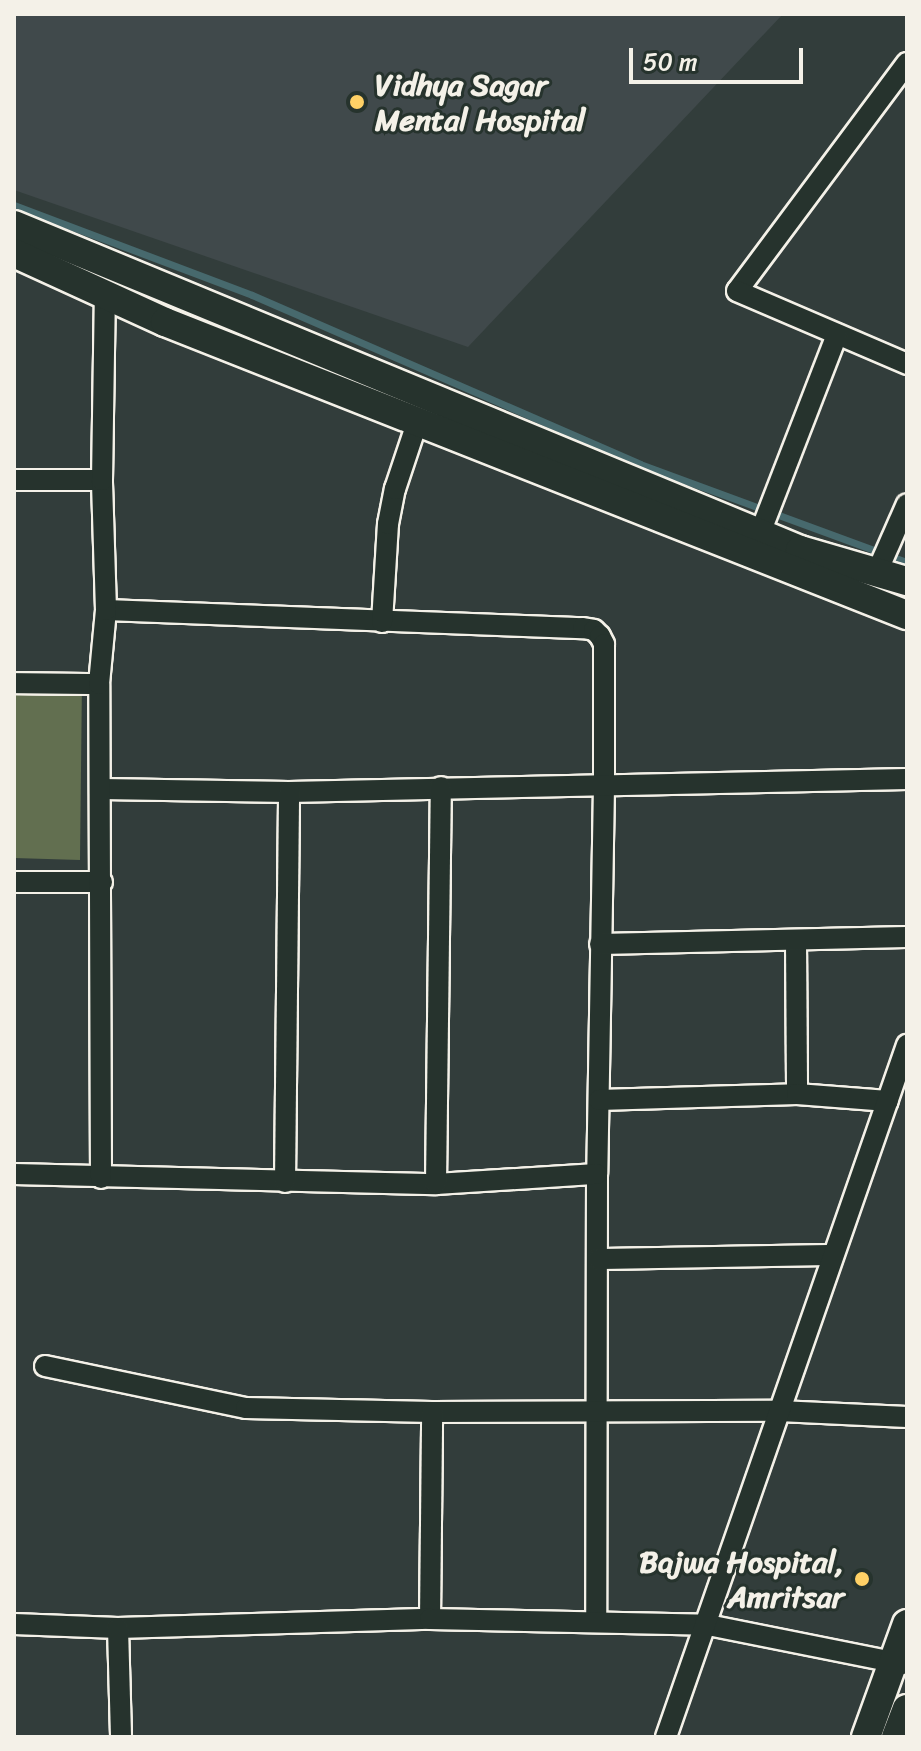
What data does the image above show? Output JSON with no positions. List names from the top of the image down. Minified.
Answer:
{"places":["Vidhya Sagar Mental Hospital","Bajwa Hospital, Amritsar"],"scale_bar":"50 m"}
